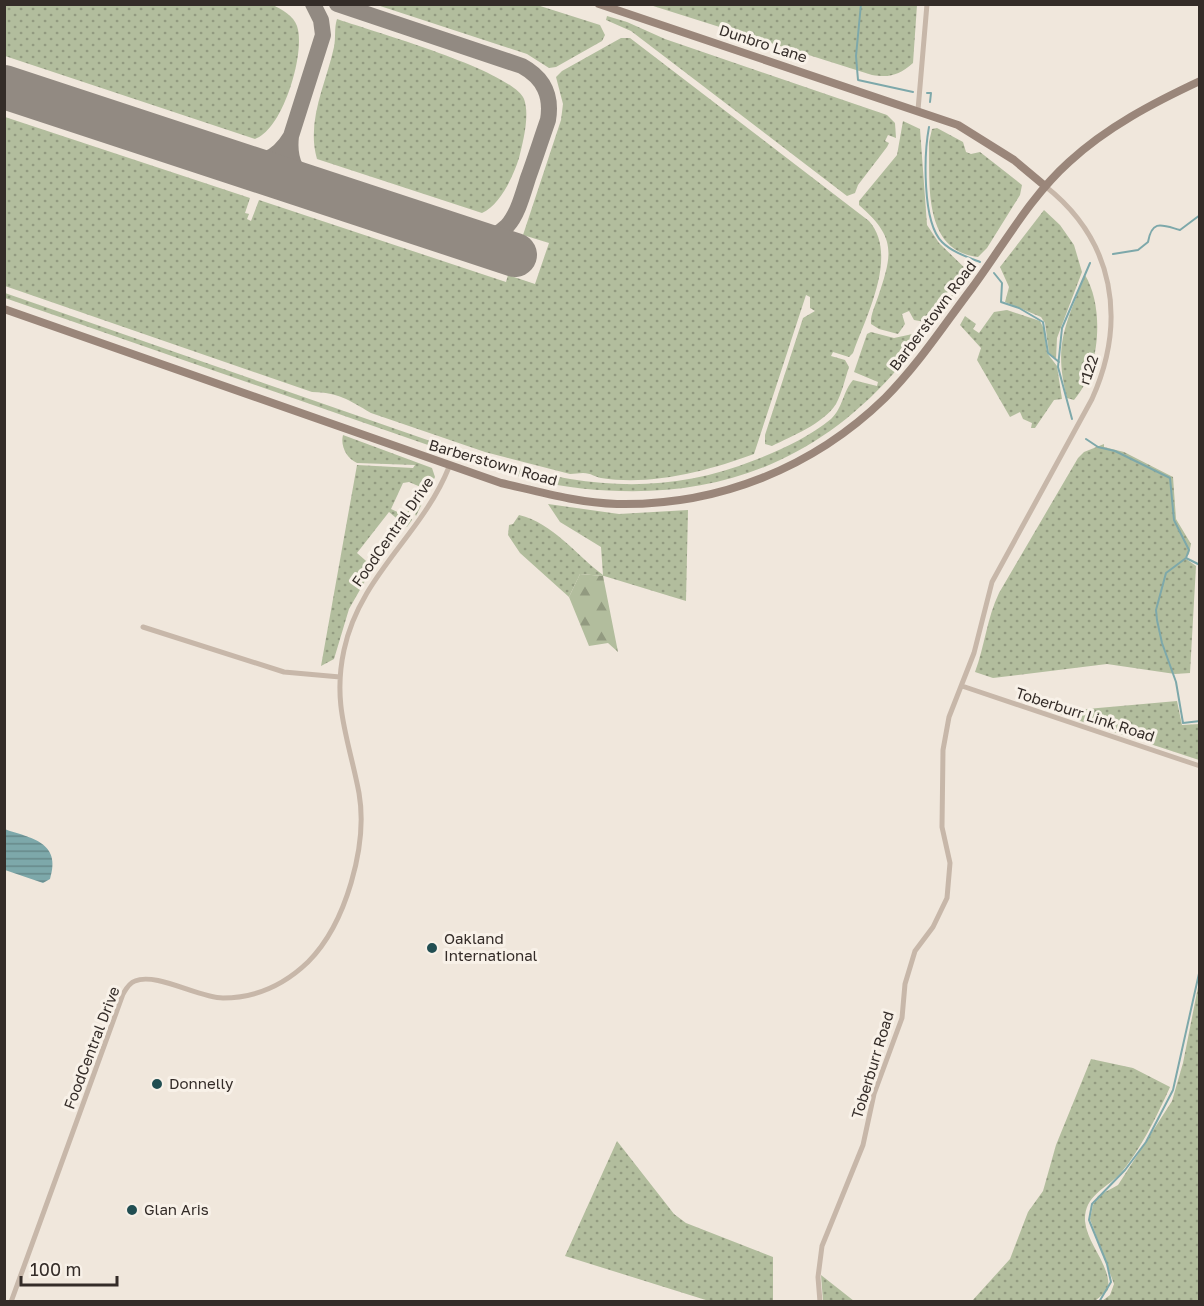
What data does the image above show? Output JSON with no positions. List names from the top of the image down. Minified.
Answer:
{"streets":{"main road":["Dunbro Lane","Barberstown Road"],"street":["r122","FoodCentral Drive","Toberburr Link Road","Toberburr Road"]},"crossings":[["Dunbro Lane","Barberstown Road"],["Dunbro Lane","r122"],["Barberstown Road","r122"],["Barberstown Road","FoodCentral Drive"],["r122","Toberburr Road"],["Toberburr Link Road","Toberburr Road"]],"places":["Oakland International","Donnelly","Glan Aris"],"scale_bar":"100 m"}
